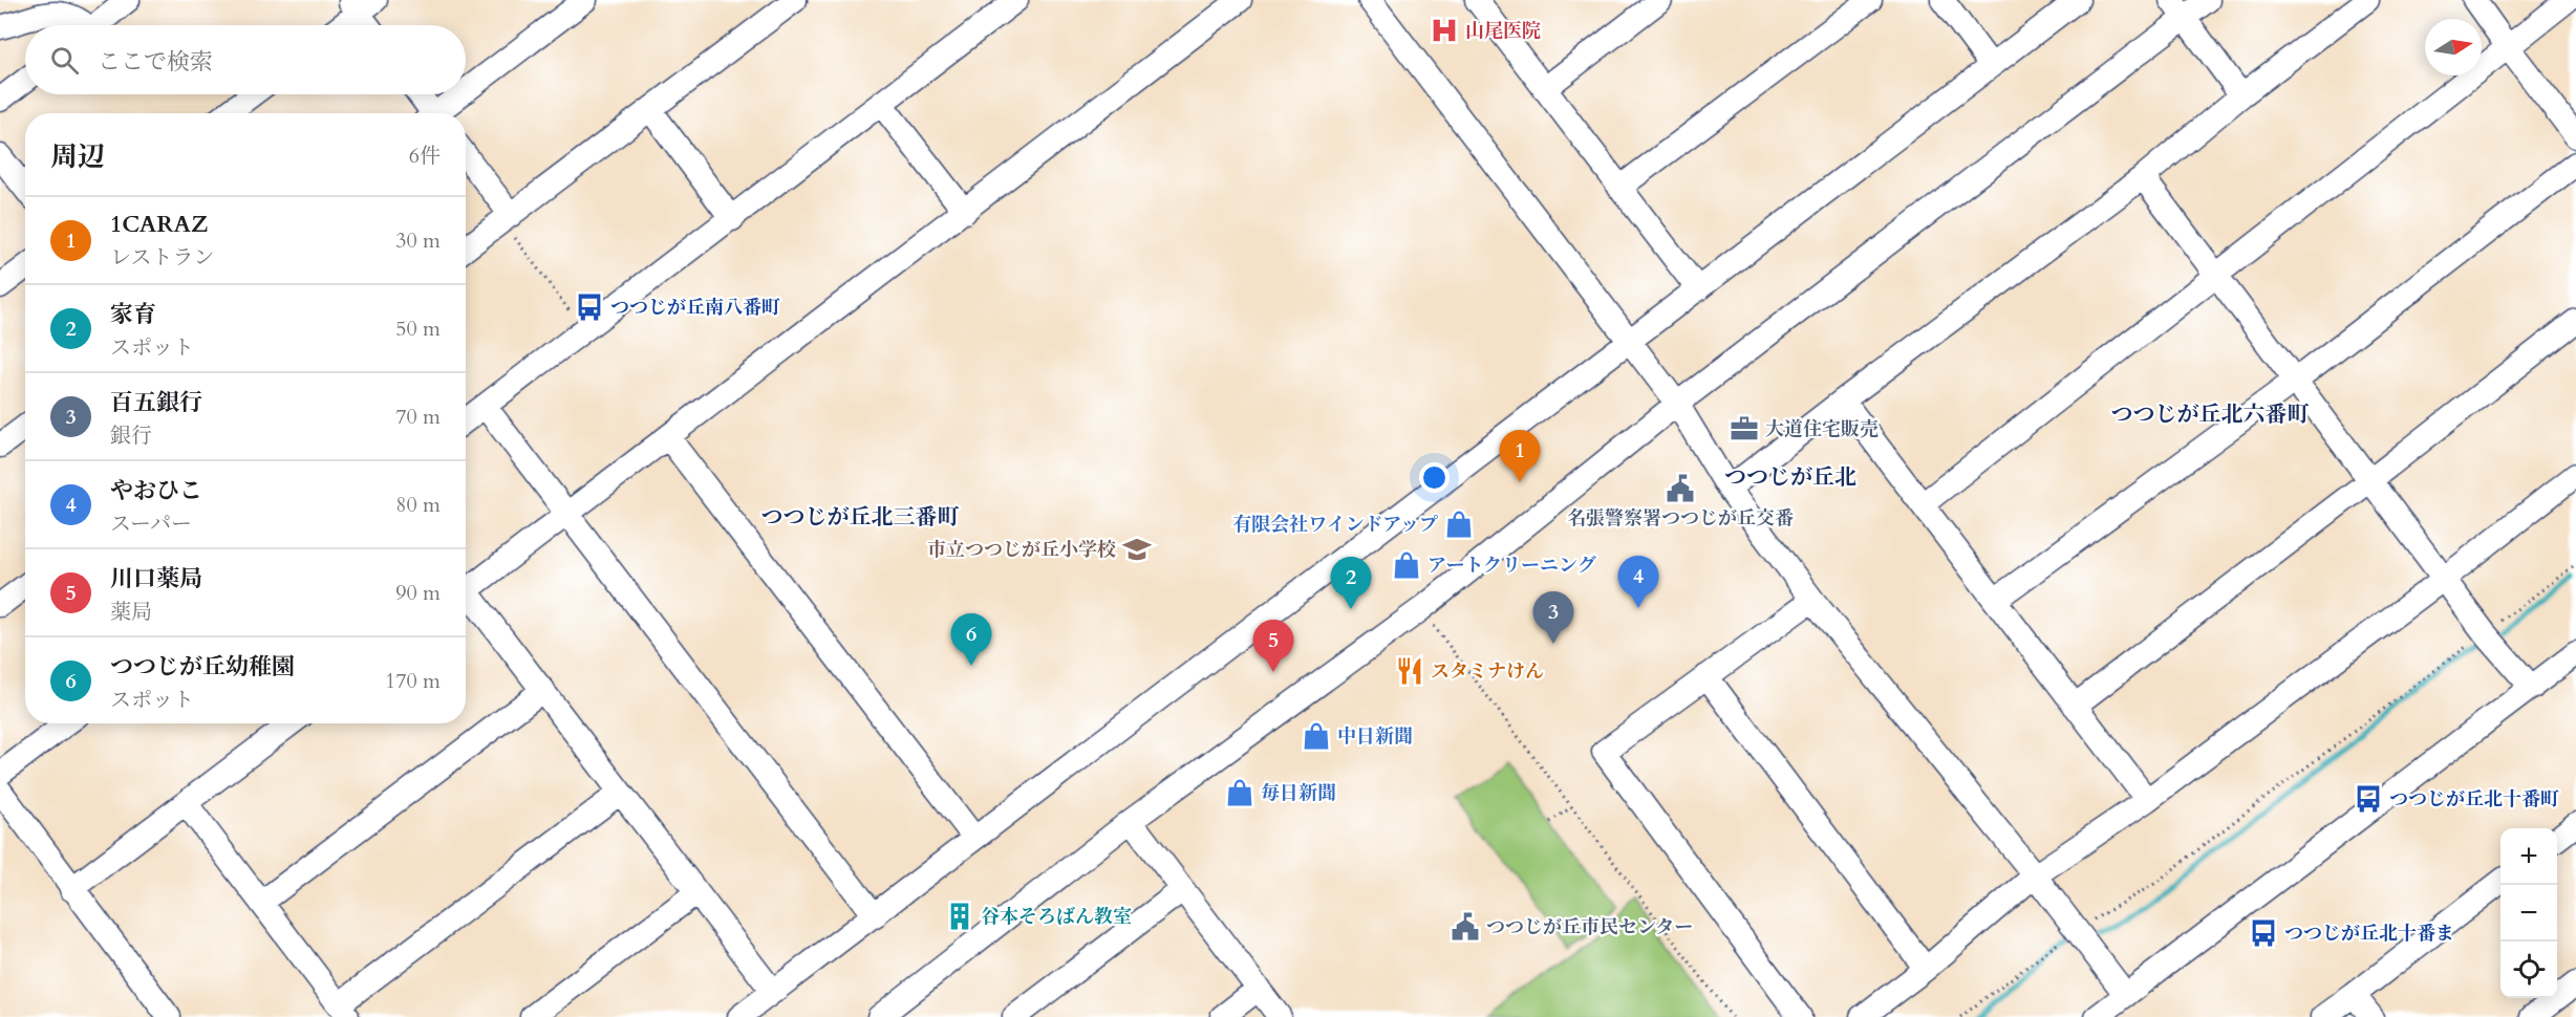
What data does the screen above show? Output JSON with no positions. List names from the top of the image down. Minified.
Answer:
{"districts":["つつじが丘北六番町","つつじが丘北","つつじが丘北三番町"],"places":{"hospital":["山尾医院"],"bus stop":["つつじが丘南八番町","つつじが丘北十番町","つつじが丘北十番ま"],"office":["大道住宅販売"],"public building":["名張警察署つつじが丘交番","つつじが丘市民センター"],"shop":["有限会社ワインドアップ","アートクリーニング","中日新聞","毎日新聞"],"school or university":["市立つつじが丘小学校"],"restaurant":["スタミナけん"],"building":["谷本そろばん教室"]},"north":"right","page":{"search":"ここで検索","heading":["周辺","6件"],"list":[{"mark":"1","name":"1CARAZ","note":"レストラン","value":"30 m"},{"mark":"2","name":"家育","note":"スポット","value":"50 m"},{"mark":"3","name":"百五銀行","note":"銀行","value":"70 m"},{"mark":"4","name":"やおひこ","note":"スーパー","value":"80 m"},{"mark":"5","name":"川口薬局","note":"薬局","value":"90 m"},{"mark":"6","name":"つつじが丘幼稚園","note":"スポット","value":"170 m"}],"pins":["1","4","2","3","6","5"],"map_buttons":["+","−"]}}
